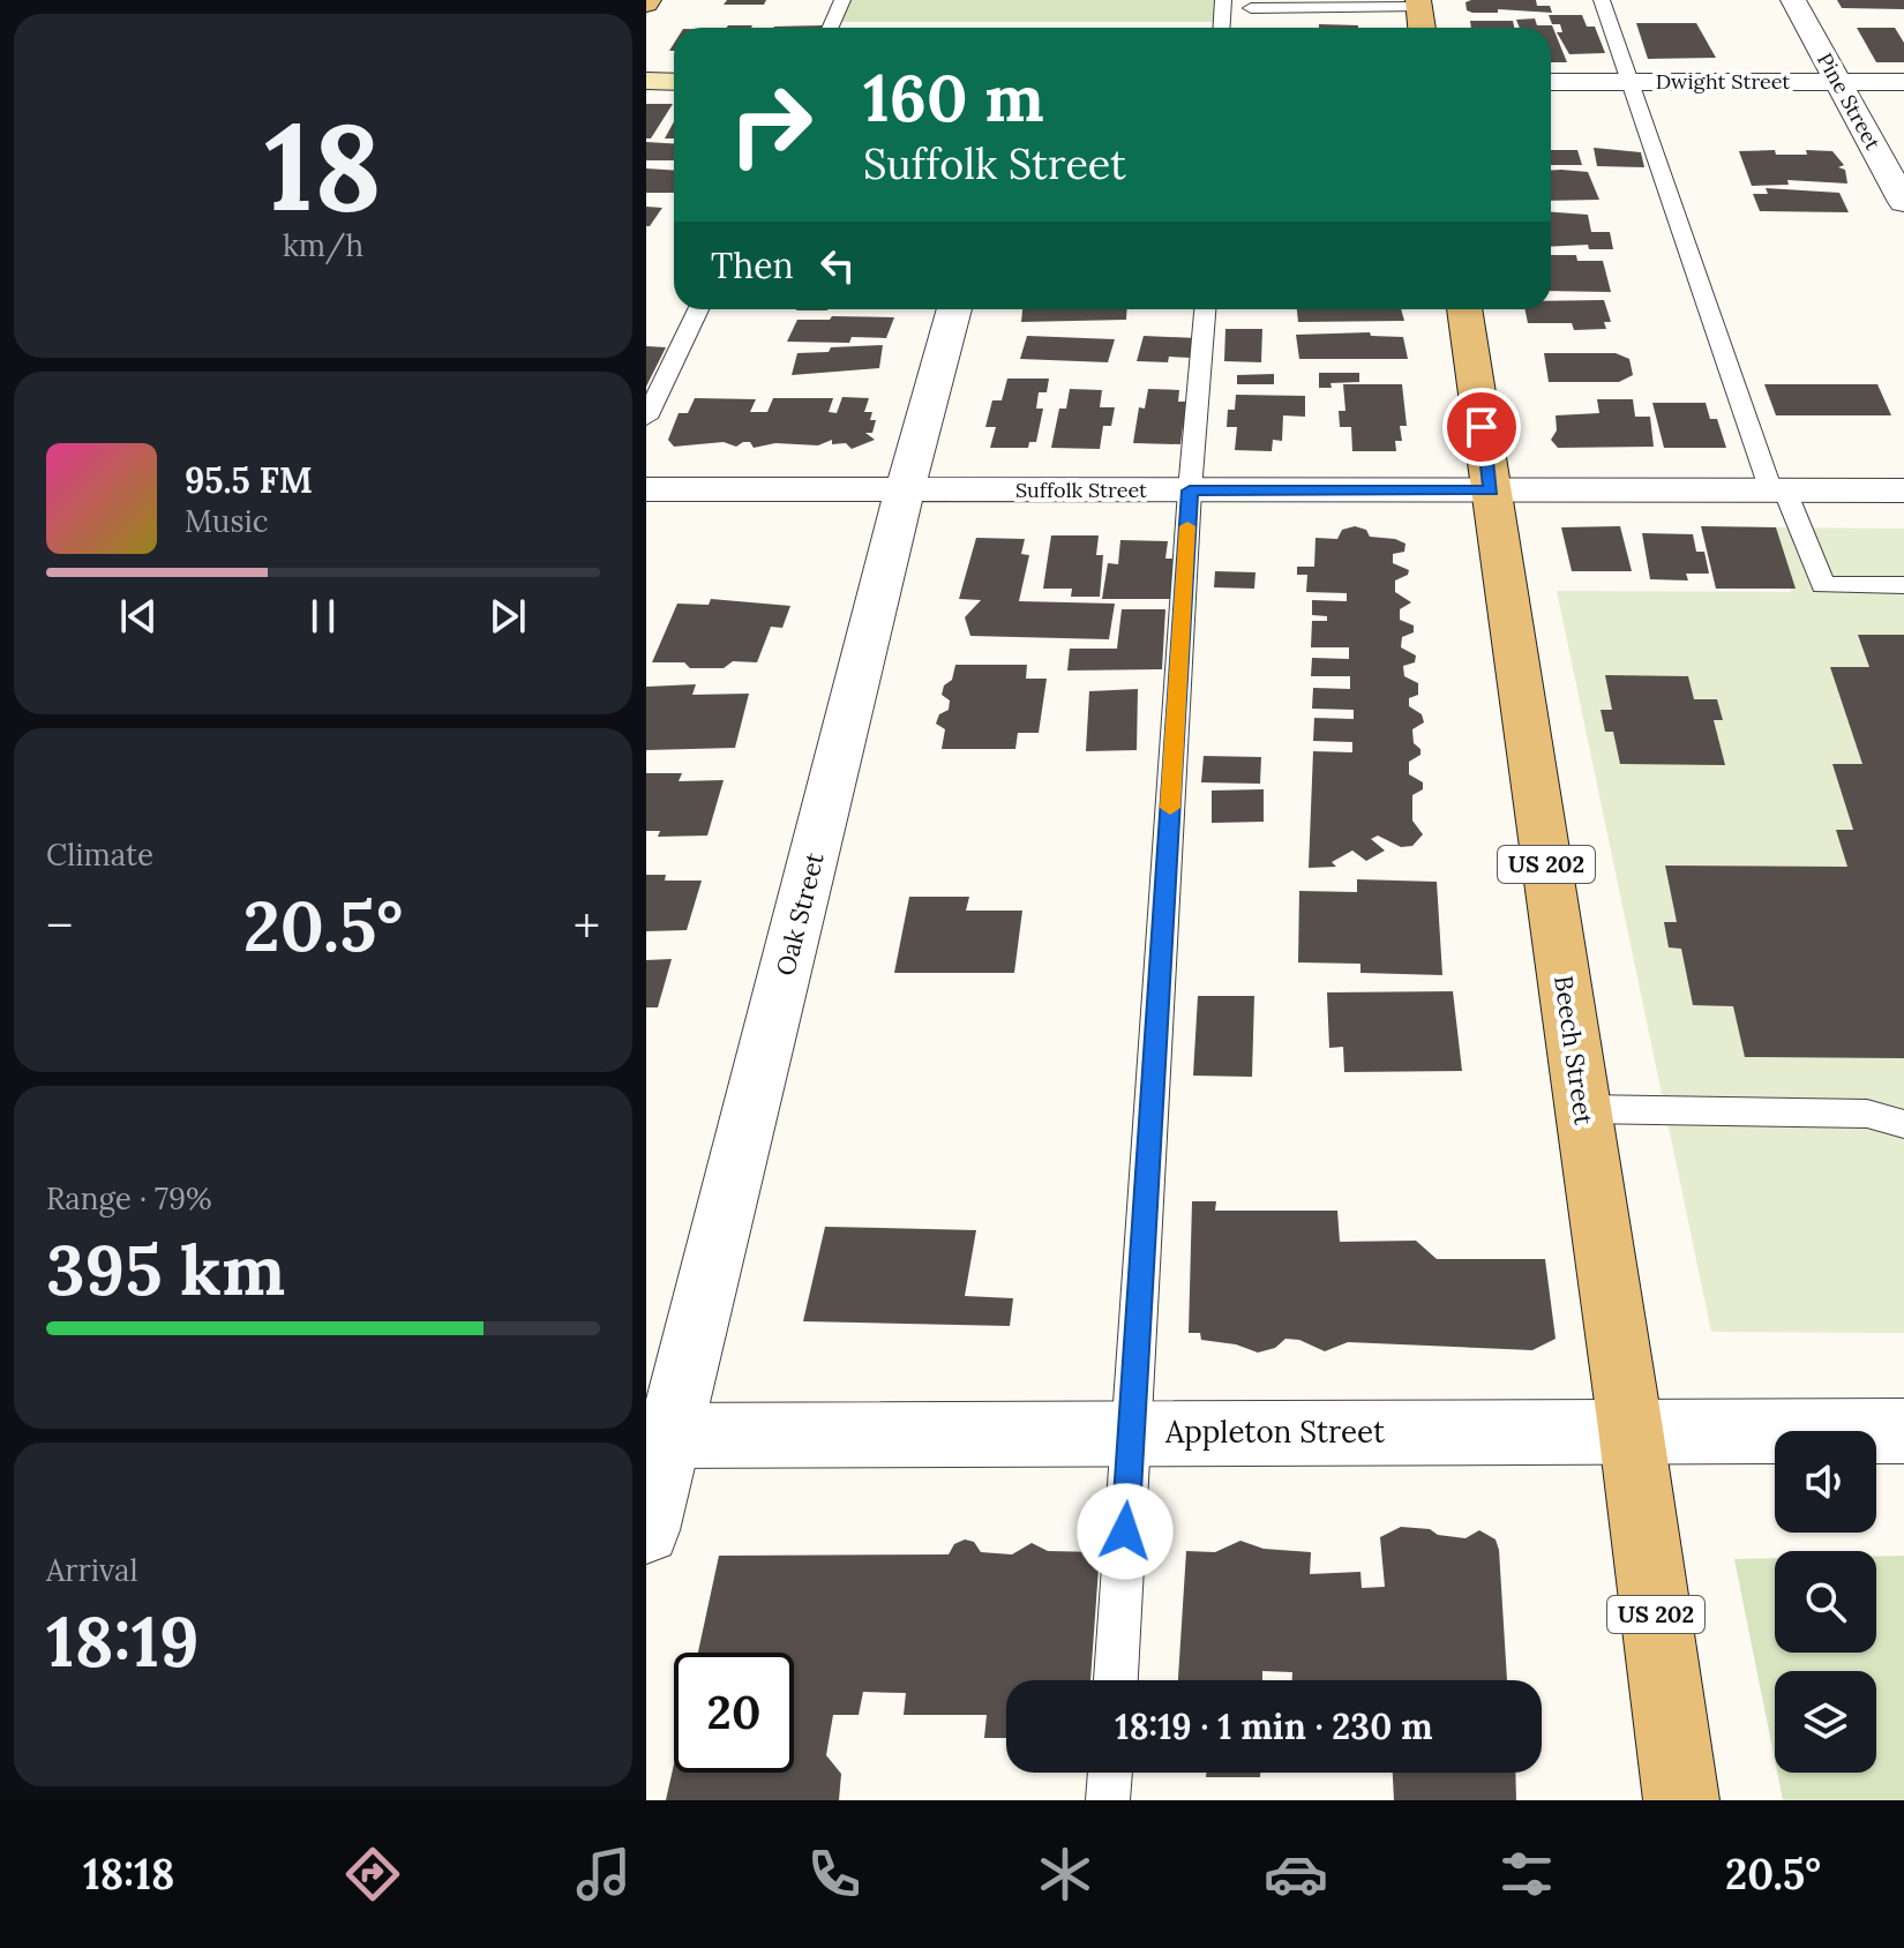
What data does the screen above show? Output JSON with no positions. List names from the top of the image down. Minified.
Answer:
{"streets":{"main road":["US 202","Beech Street"],"street":["Dwight Street","Pine Street","Suffolk Street","Oak Street","Appleton Street"]},"crossings":[["Dwight Street","Pine Street"],["Suffolk Street","Oak Street"],["Suffolk Street","Beech Street"],["Oak Street","Appleton Street"],["Beech Street","Appleton Street"]],"page":{"tile":[["18","km/h"],"Climate",["Range · 79%","395 km"],["Arrival","18:19"]],"turn":["160 m","Suffolk Street"],"then":"Then","song":["95.5 FM","Music"],"heat":["−","20.5°","+"],"limit":"20","trip":"18:19 · 1 min · 230 m","tabs":["18:18","20.5°"]}}
